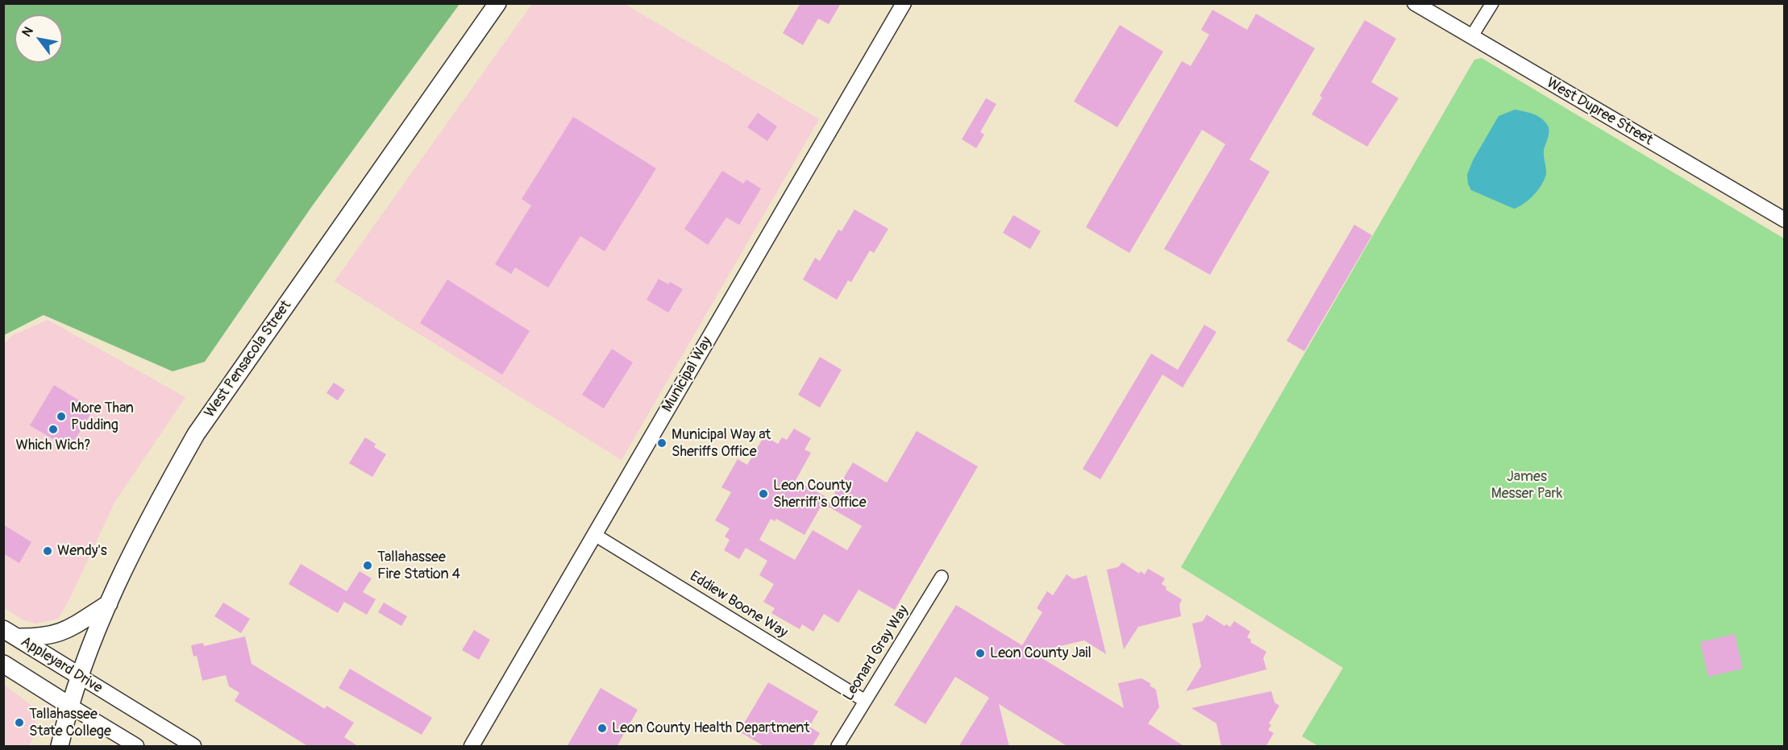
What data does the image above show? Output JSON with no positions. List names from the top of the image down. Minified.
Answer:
{"streets":{"main road":["West Pensacola Street","Appleyard Drive"],"street":["West Dupree Street","Municipal Way","Eddiew Boone Way","Leonard Gray Way"]},"crossings":[["West Pensacola Street","Appleyard Drive"],["Municipal Way","Eddiew Boone Way"],["Eddiew Boone Way","Leonard Gray Way"]],"parks":["James Messer Park"],"places":["More Than Pudding","Which Wich?","Municipal Way at Sheriffs Office","Leon County Sherriff's Office","Wendy's","Tallahassee Fire Station 4","Leon County Jail","Tallahassee State College","Leon County Health Department"],"north":"top left"}
